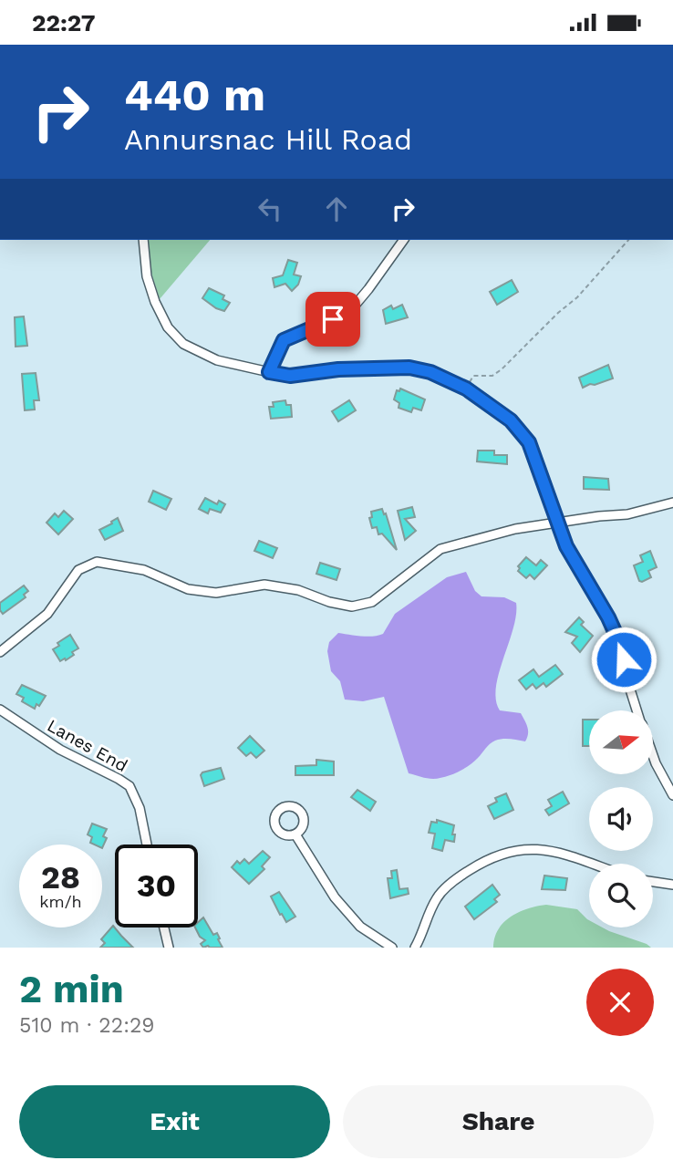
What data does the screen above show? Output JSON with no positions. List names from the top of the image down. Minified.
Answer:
{"streets":{"street":["Lanes End"]},"north":"right","page":{"status":"22:27","turn":["440 m","Annursnac Hill Road"],"speed":"28 km/h","limit":"30","heading":["2 min","510 m · 22:29"],"buttons":["Exit","Share"]}}
